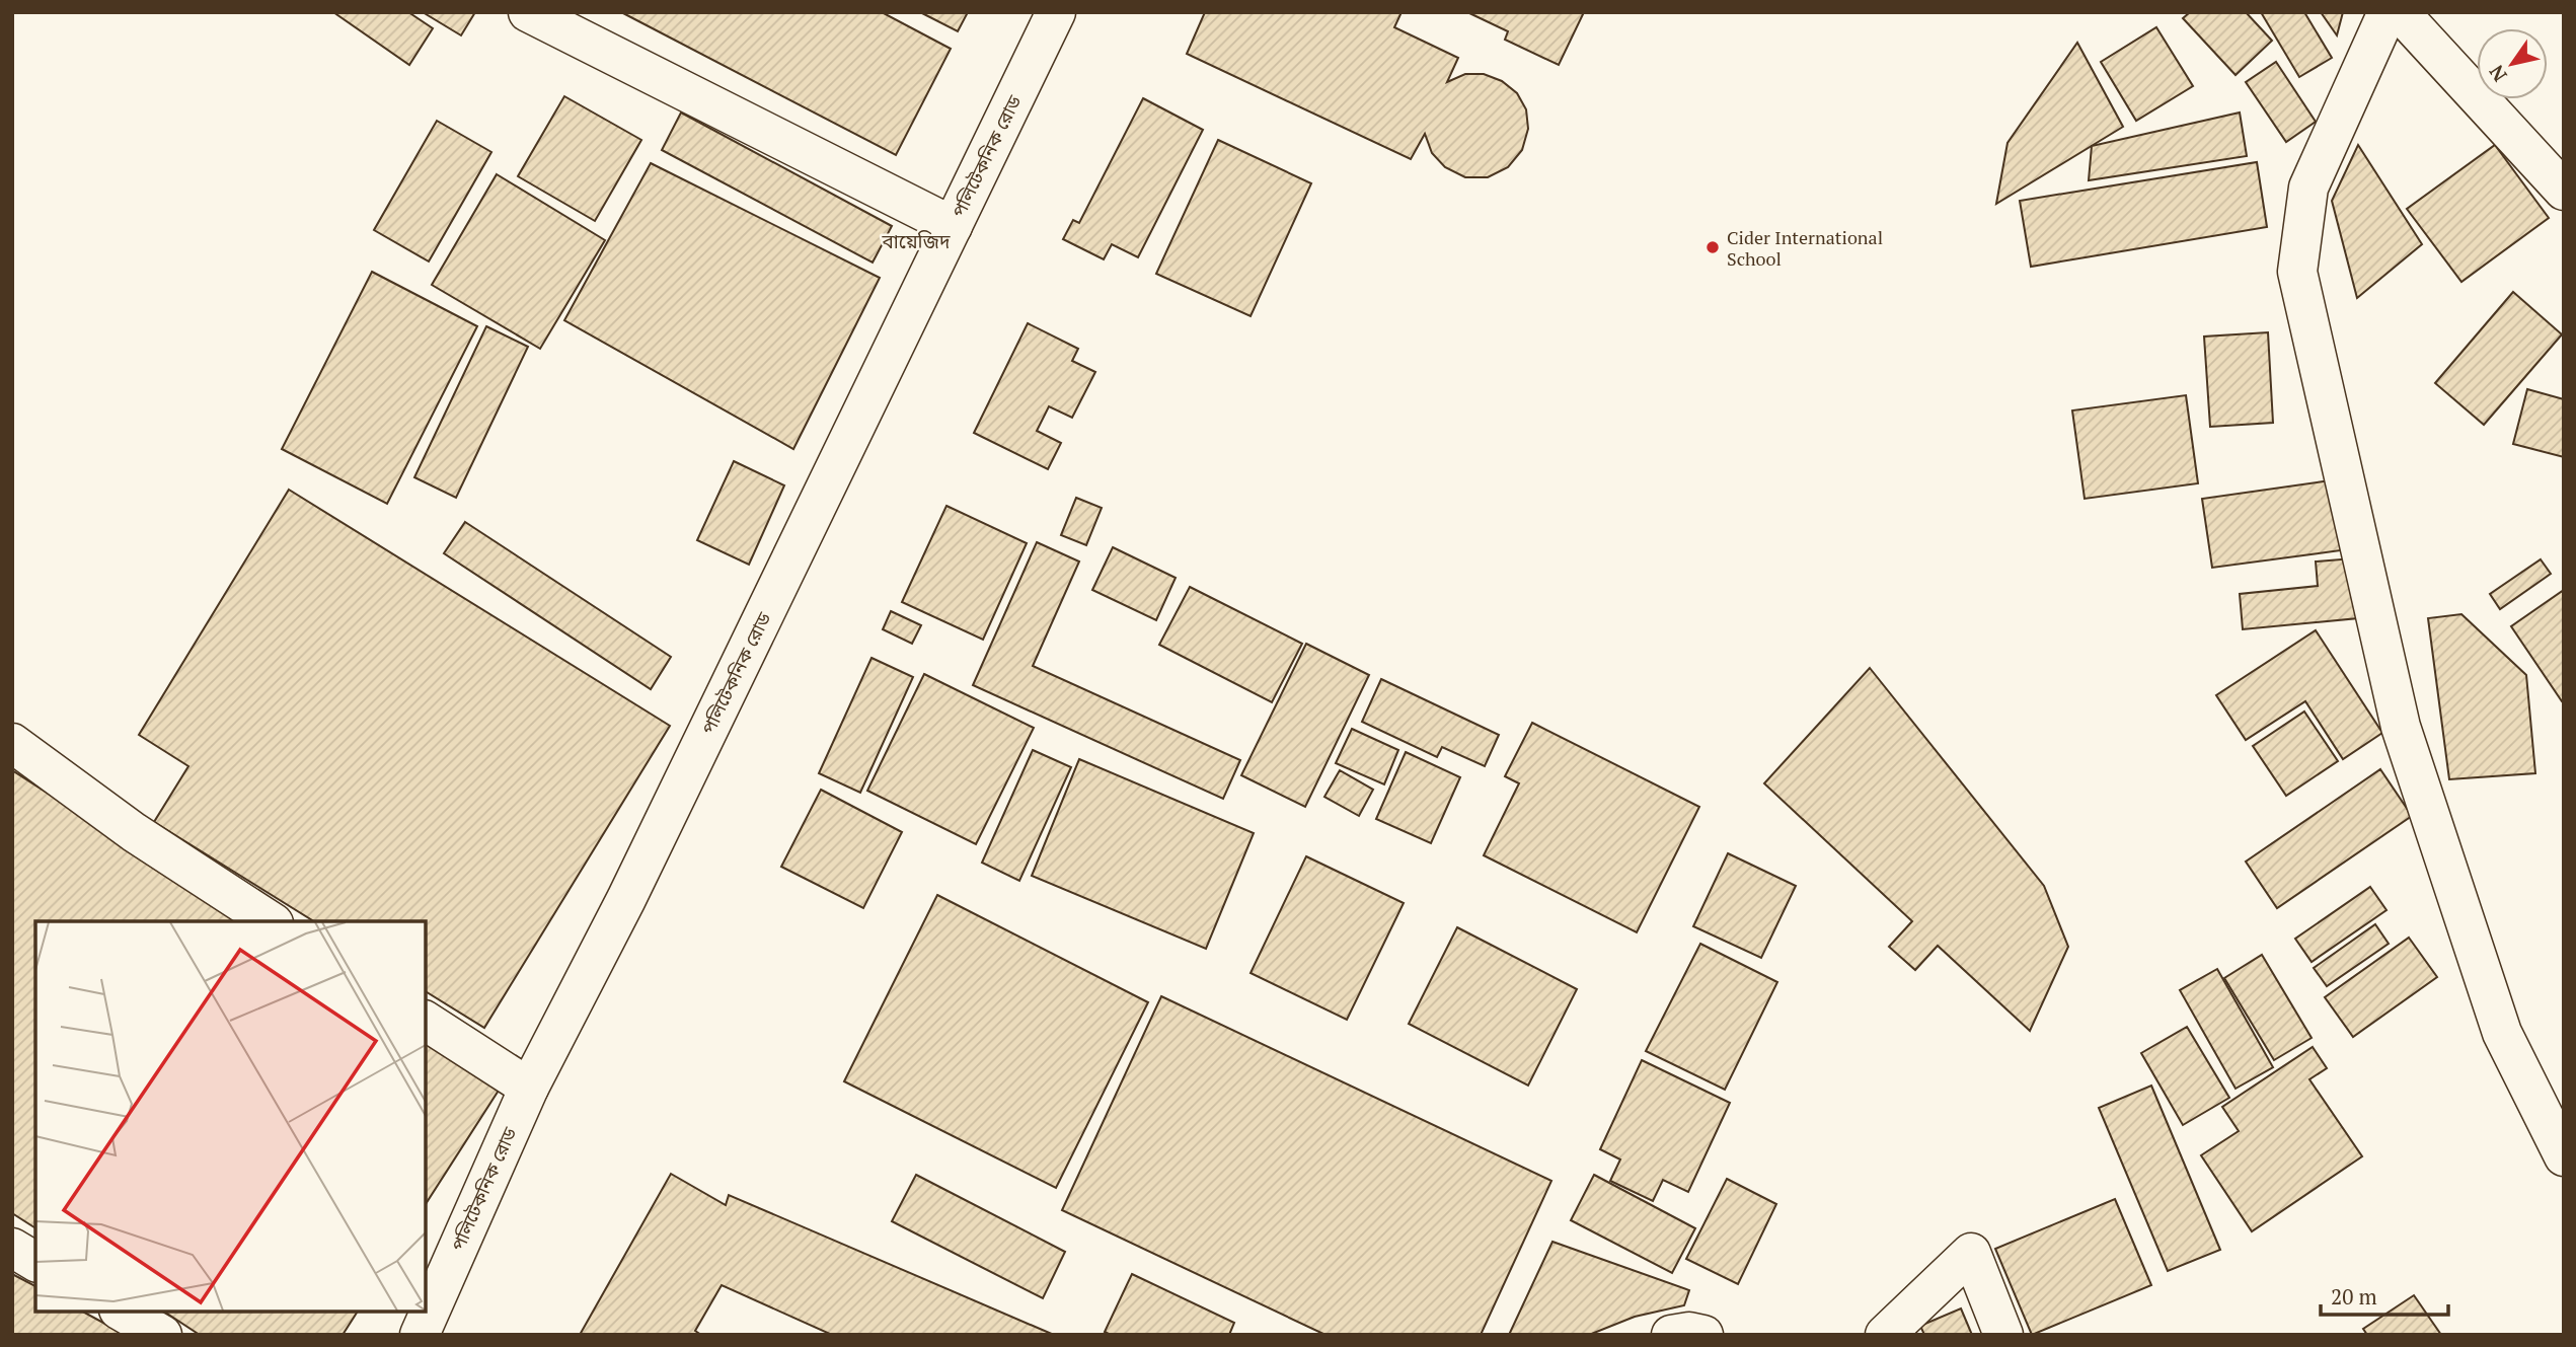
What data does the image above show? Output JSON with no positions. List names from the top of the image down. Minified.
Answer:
{"streets":{"street":["পলিটেকনিক রোড"]},"districts":["বায়েজিদ"],"places":["Cider International School"],"scale_bar":"20 m","north":"bottom left"}
